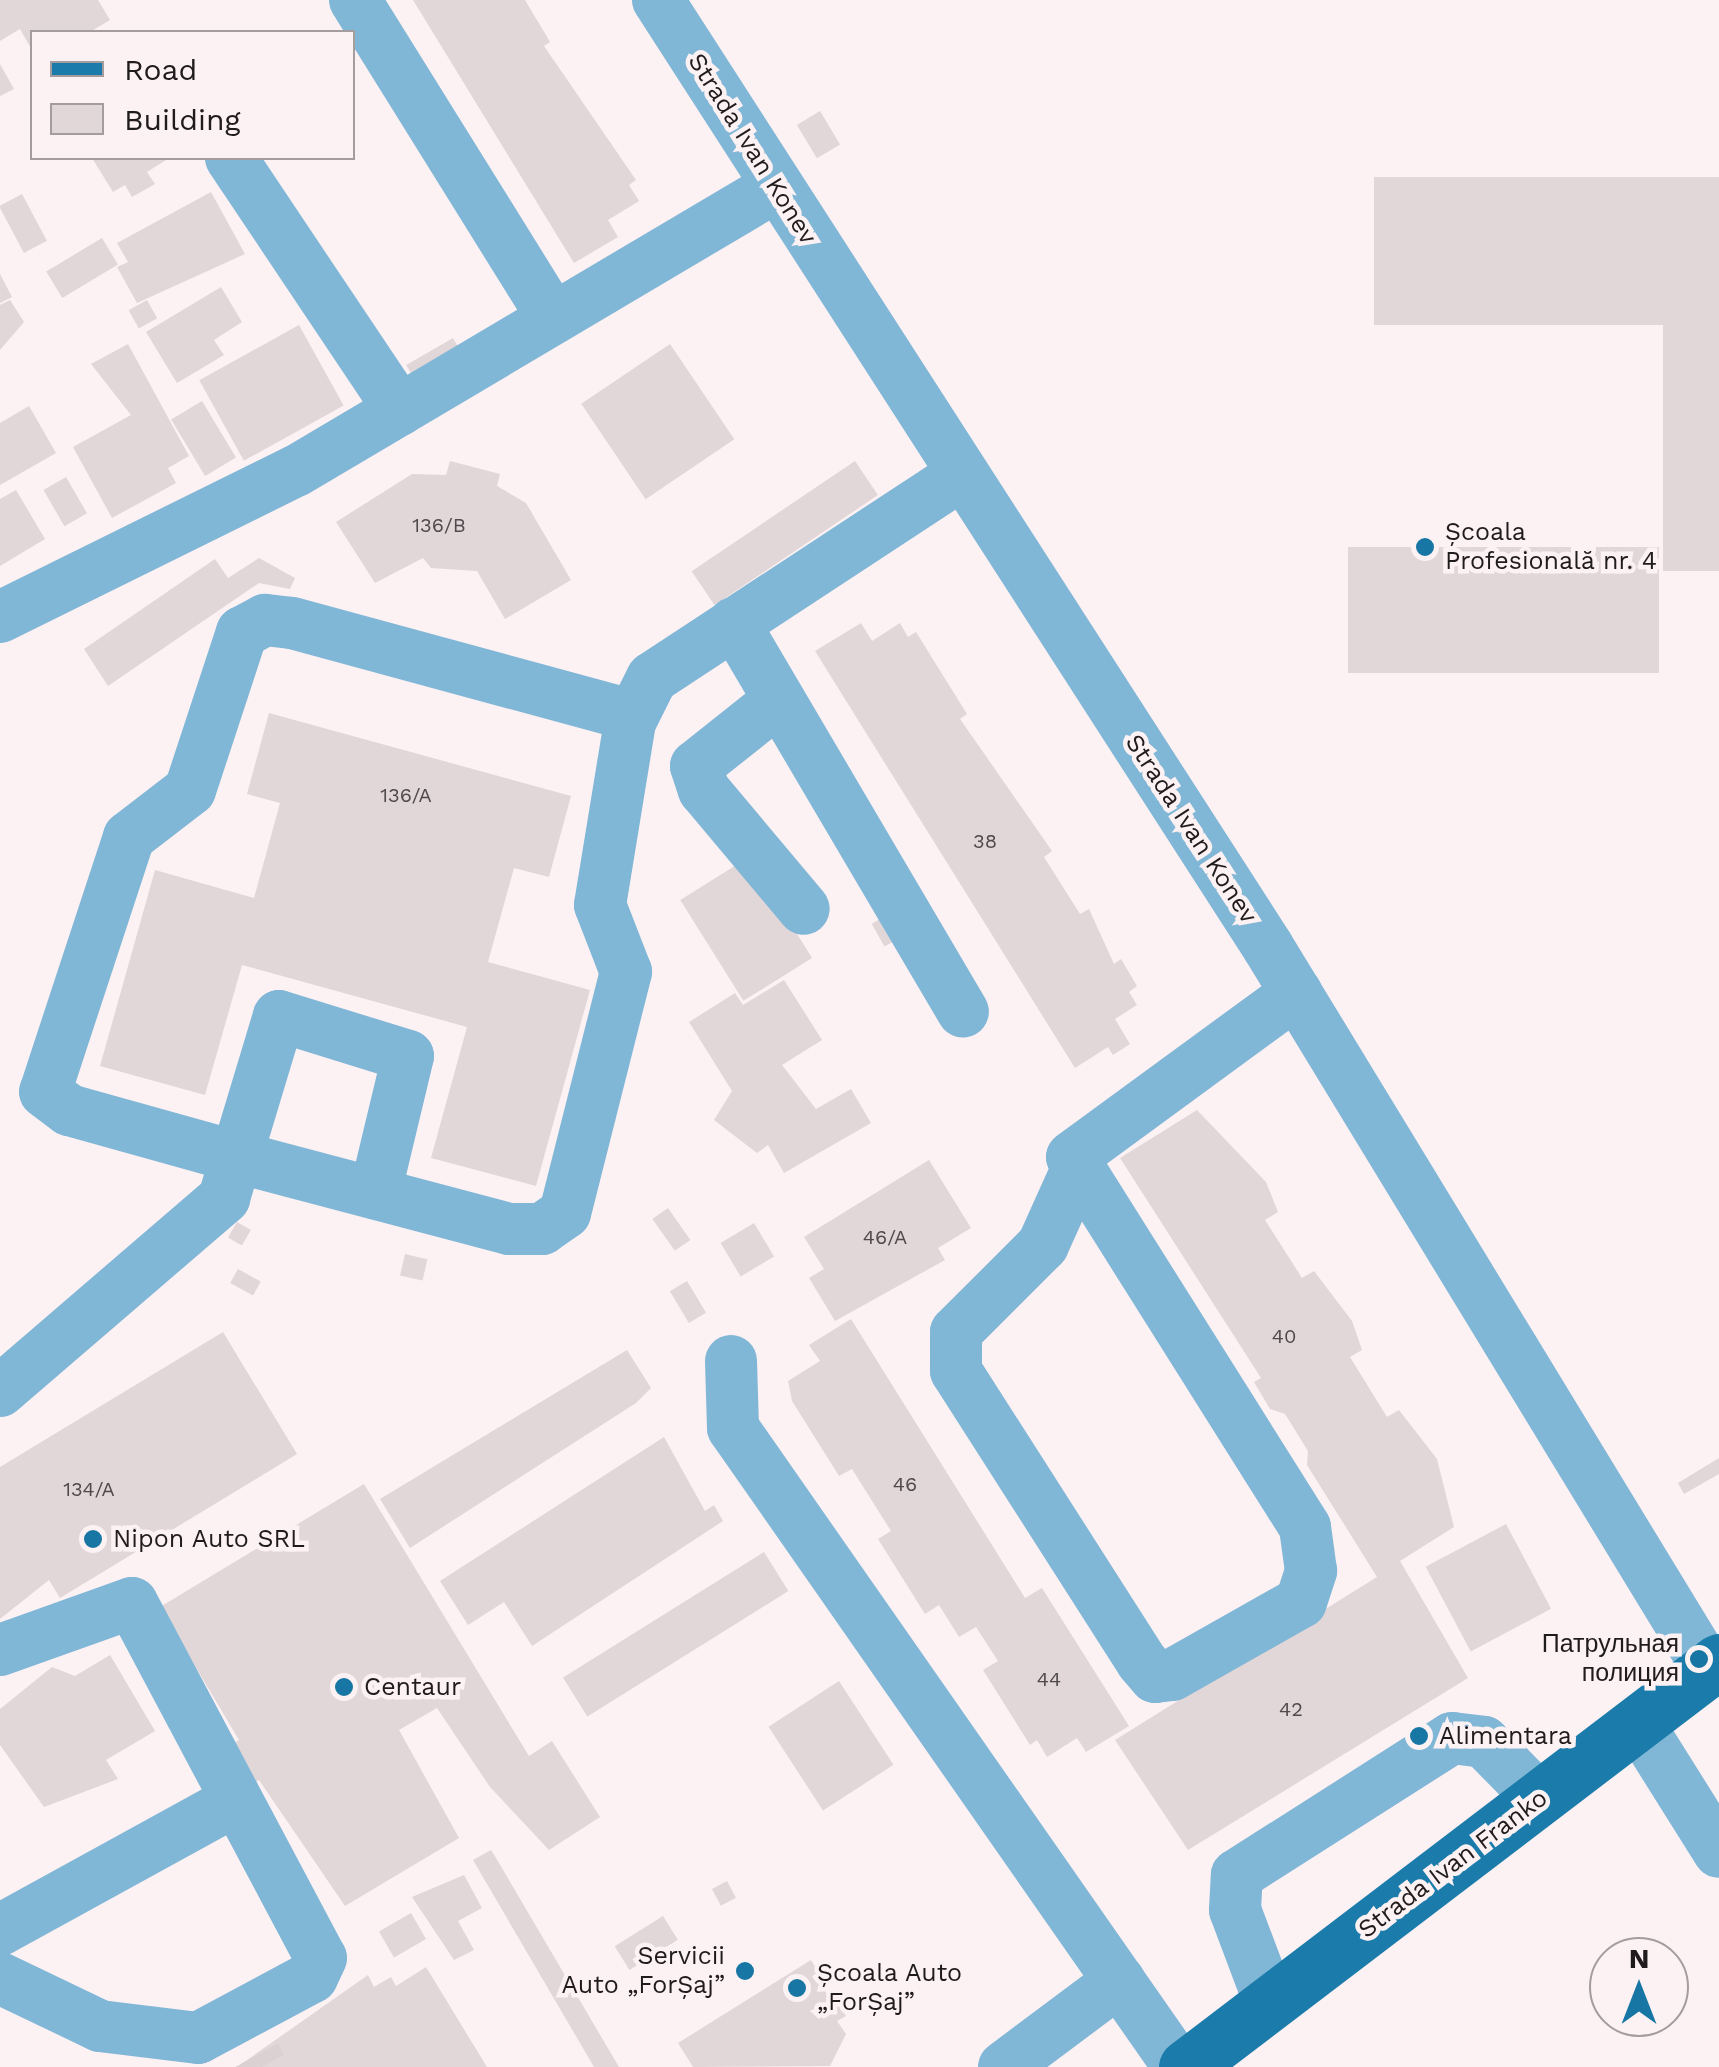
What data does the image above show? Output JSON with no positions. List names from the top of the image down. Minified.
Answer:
{"streets":{"main road":["Strada Ivan Franko"],"street":["Strada Ivan Konev"]},"crossings":[["Strada Ivan Konev","Strada Ivan Franko"]],"places":["Școala Profesională nr. 4","Nipon Auto SRL","Патрульная полиция","Centaur","Alimentara","Servicii Auto „ForȘaj”","Școala Auto „ForȘaj”"],"house_numbers":["136/B","136/A","38","46/A","40","46","134/A","44","42"],"legend":["Road","Building"],"north":"top"}
